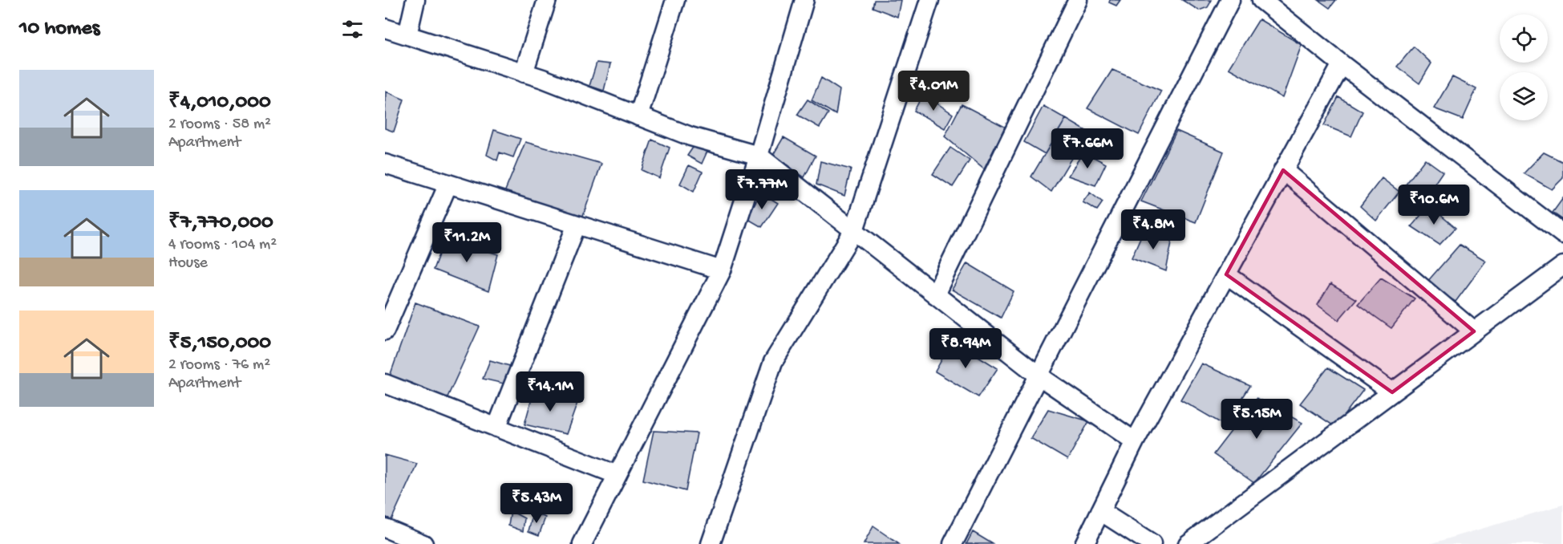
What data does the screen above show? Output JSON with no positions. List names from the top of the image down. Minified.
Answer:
{"page":{"heading":"10 homes","list":[{"name":"₹4,010,000","note":"2 rooms · 58 m² · Apartment"},{"name":"₹7,770,000","note":"4 rooms · 104 m² · House"},{"name":"₹5,150,000","note":"2 rooms · 76 m² · Apartment"}],"price":["₹4.01M","₹7.66M","₹7.77M","₹10.6M","₹4.8M","₹11.2M","₹8.94M","₹14.1M","₹5.15M","₹5.43M"]}}
